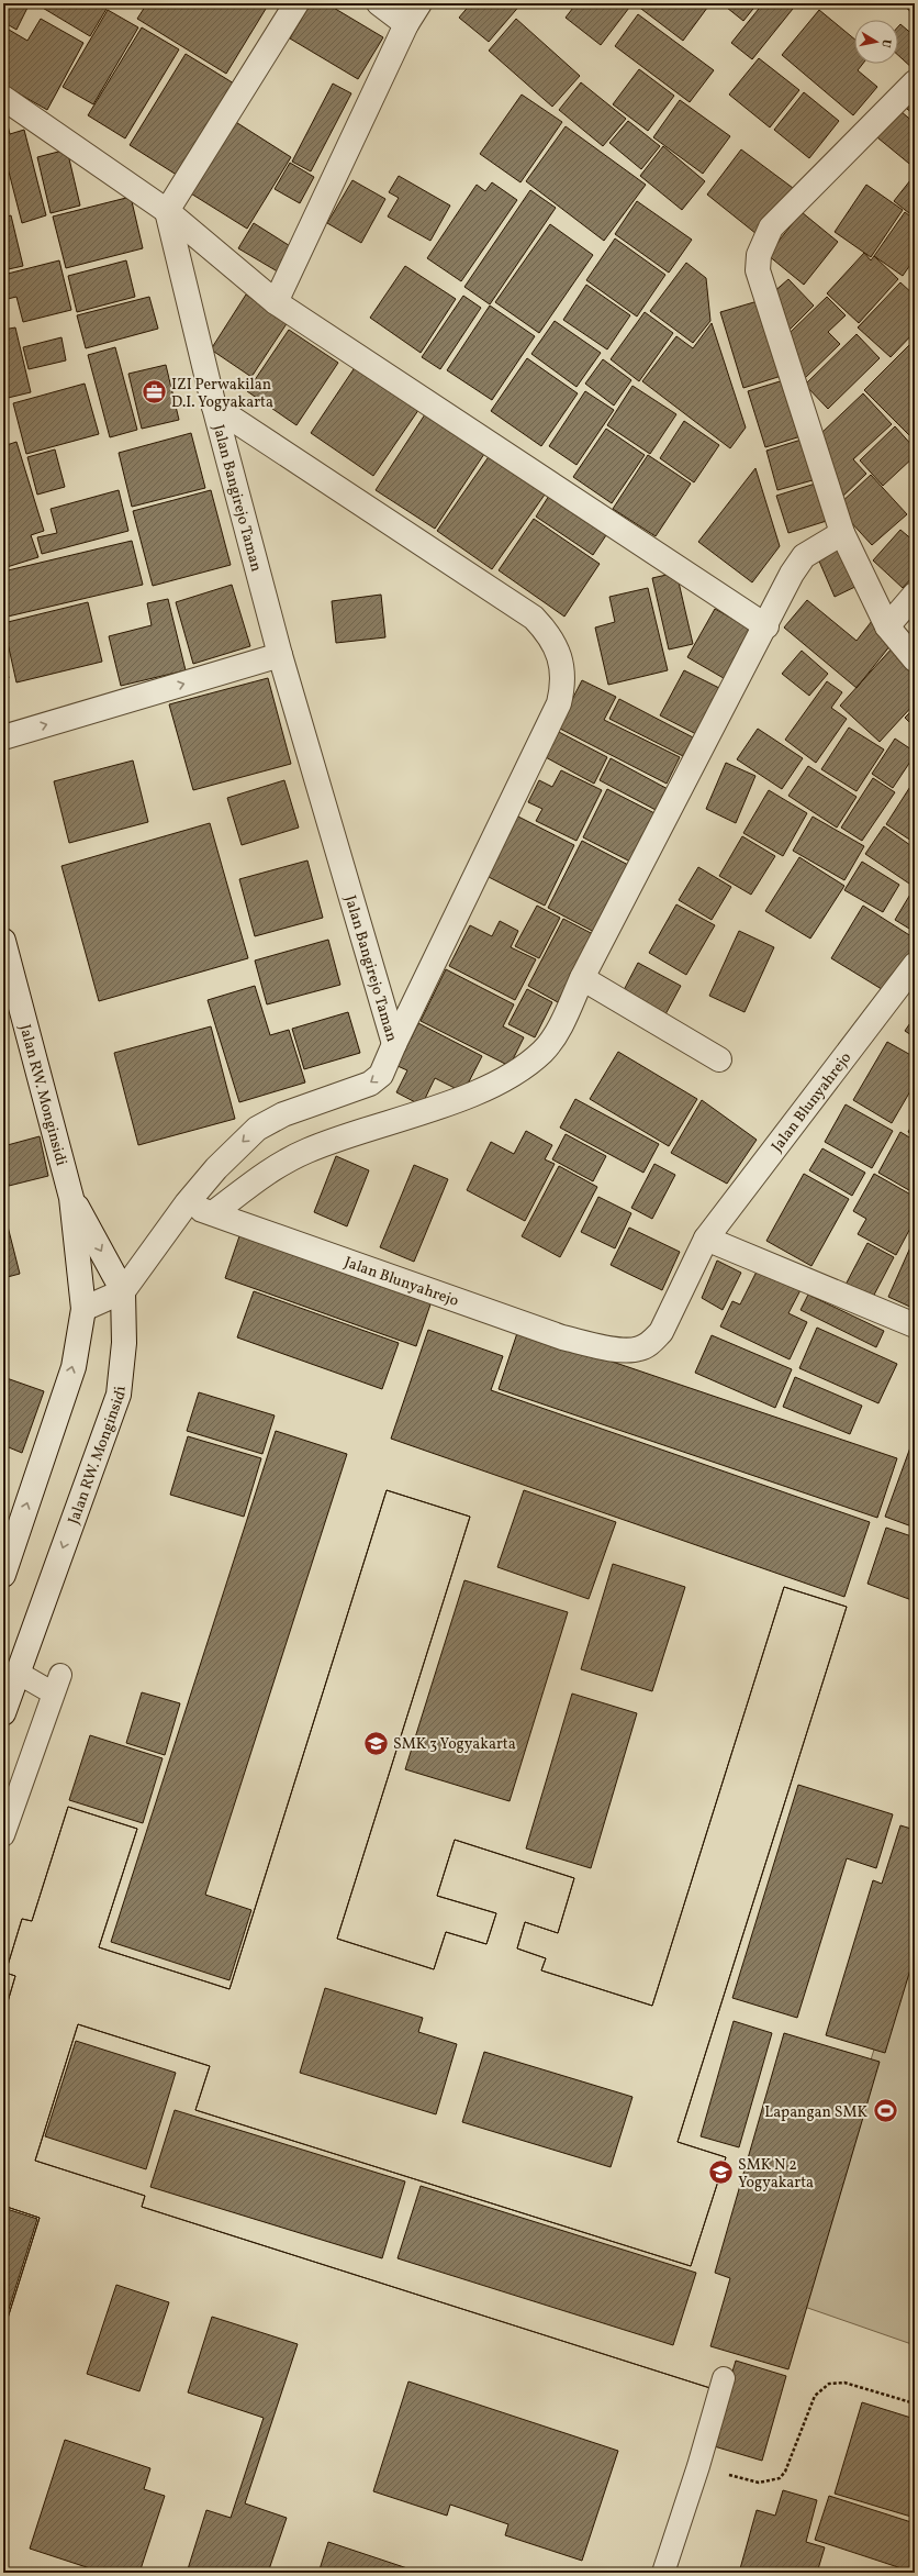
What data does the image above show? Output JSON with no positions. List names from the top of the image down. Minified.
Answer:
{"streets":{"street":["Jalan Bangirejo Taman","Jalan RW. Monginsidi","Jalan Blunyahrejo"]},"crossings":[["Jalan Bangirejo Taman","Jalan Blunyahrejo"]],"places":{"office":["IZI Perwakilan D.I. Yogyakarta"],"school or university":["SMK 3 Yogyakarta","SMK N 2 Yogyakarta"],"sports":["Lapangan SMK"]},"north":"right"}
